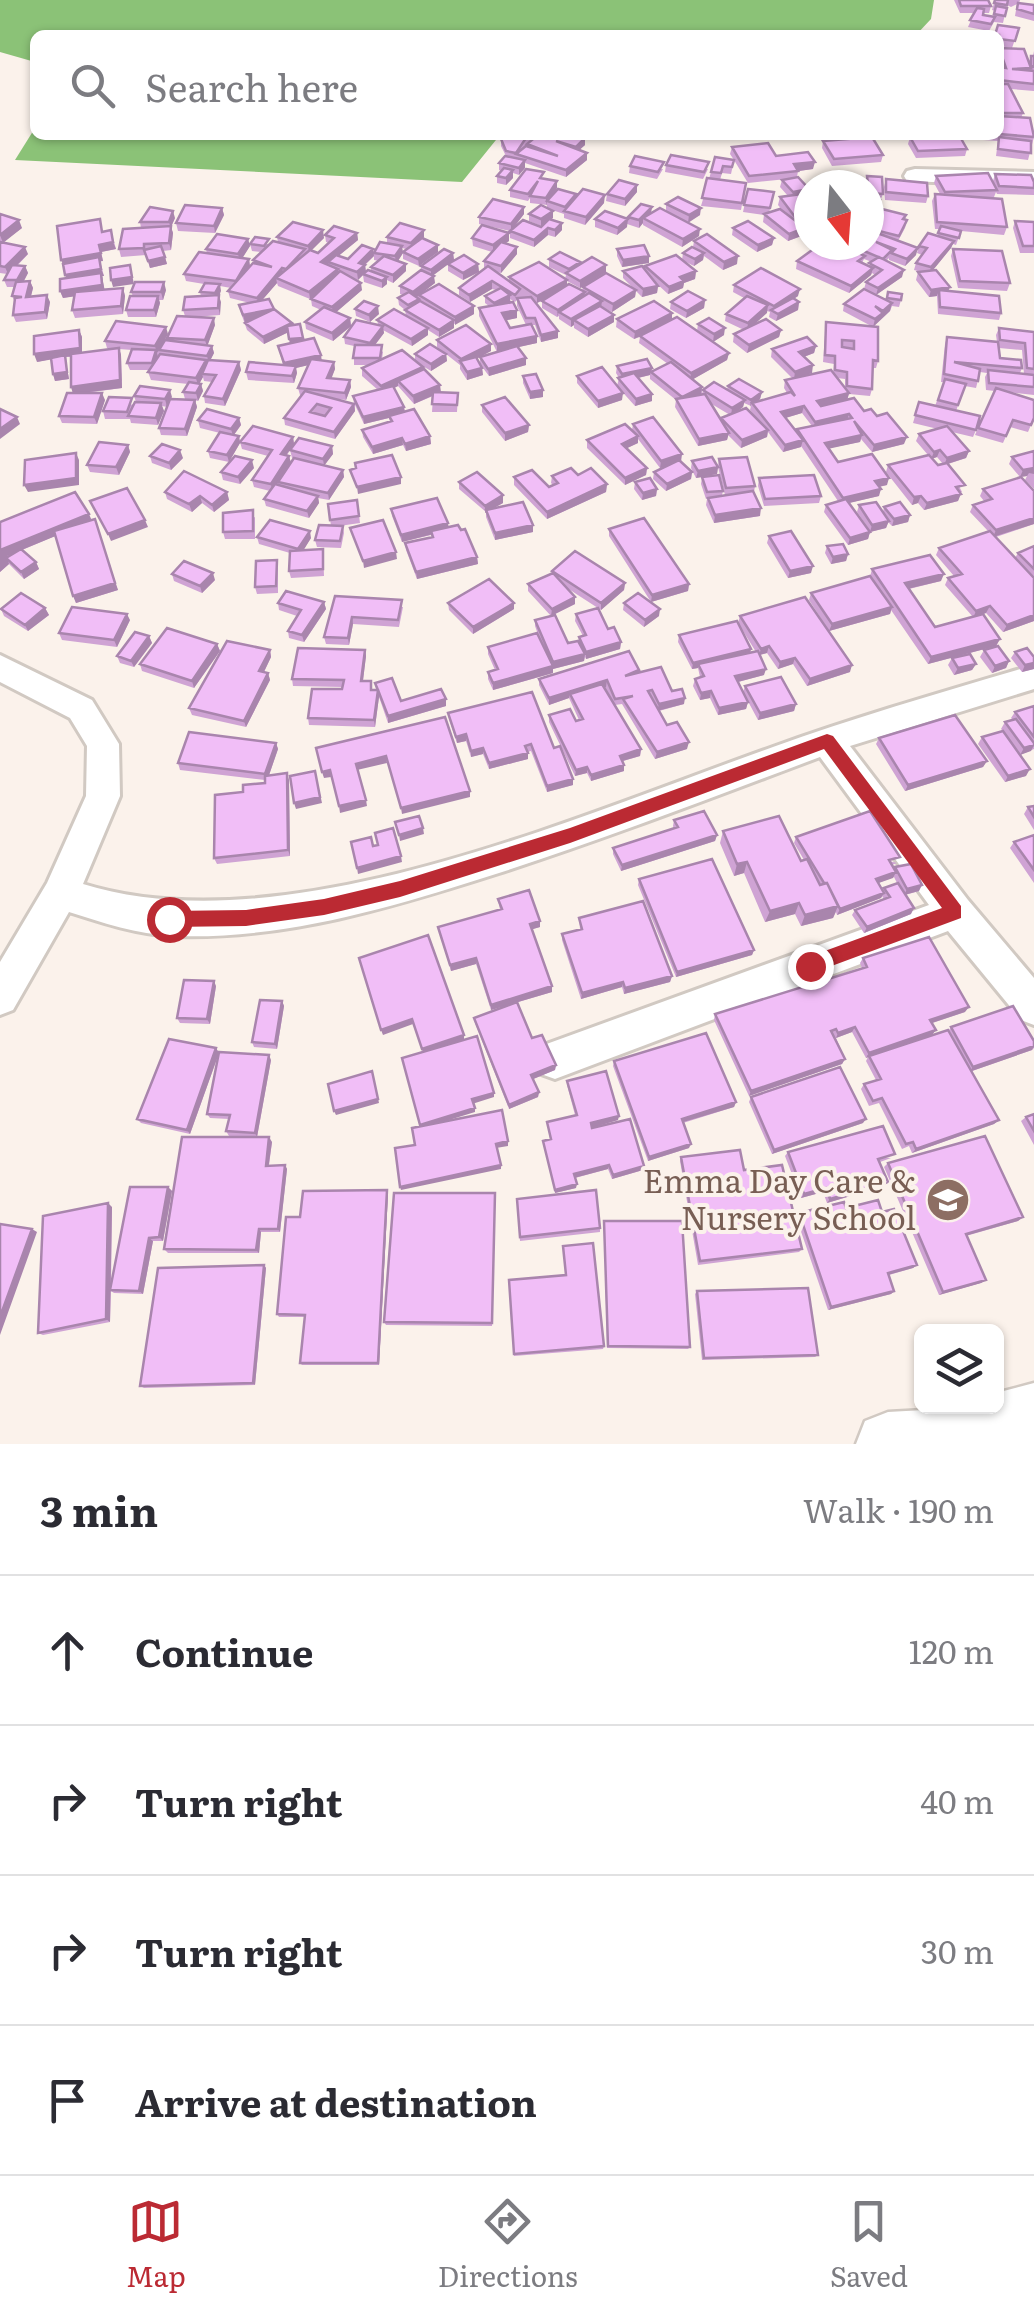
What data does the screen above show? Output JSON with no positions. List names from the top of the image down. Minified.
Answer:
{"places":{"school or university":["Emma Day Care & Nursery School"]},"north":"bottom","page":{"search":"Search here","heading":["3 min","Walk · 190 m"],"list":[["Continue","120 m"],["Turn right","40 m"],["Turn right","30 m"],"Arrive at destination"],"nav":["Map","Directions","Saved"]}}
